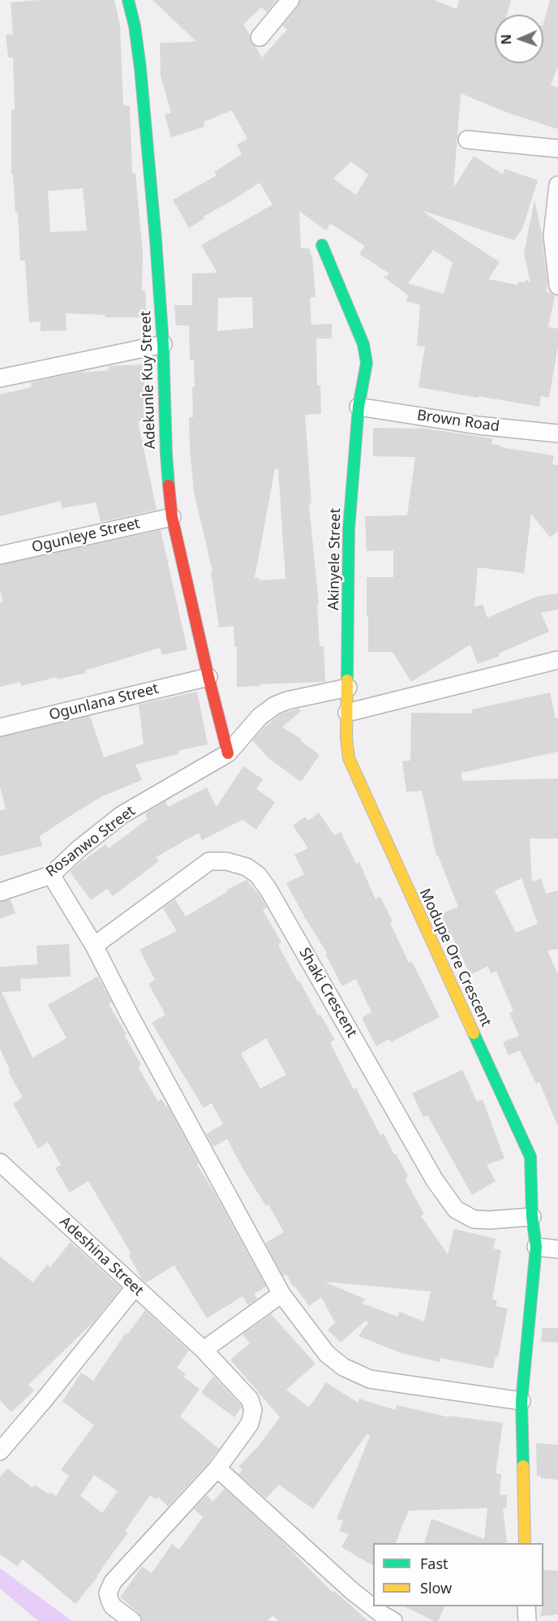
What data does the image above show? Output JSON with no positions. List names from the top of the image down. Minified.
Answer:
{"streets":{"street":["Adekunle Kuy Street","Brown Road","Ogunleye Street","Akinyele Street","Ogunlana Street","Rosanwo Street","Modupe Ore Crescent","Shaki Crescent","Adeshina Street"]},"crossings":[["Adekunle Kuy Street","Ogunleye Street"],["Adekunle Kuy Street","Ogunlana Street"],["Adekunle Kuy Street","Rosanwo Street"],["Brown Road","Akinyele Street"],["Akinyele Street","Rosanwo Street"],["Akinyele Street","Modupe Ore Crescent"],["Modupe Ore Crescent","Shaki Crescent"]],"legend":["Fast","Slow"],"north":"left"}
